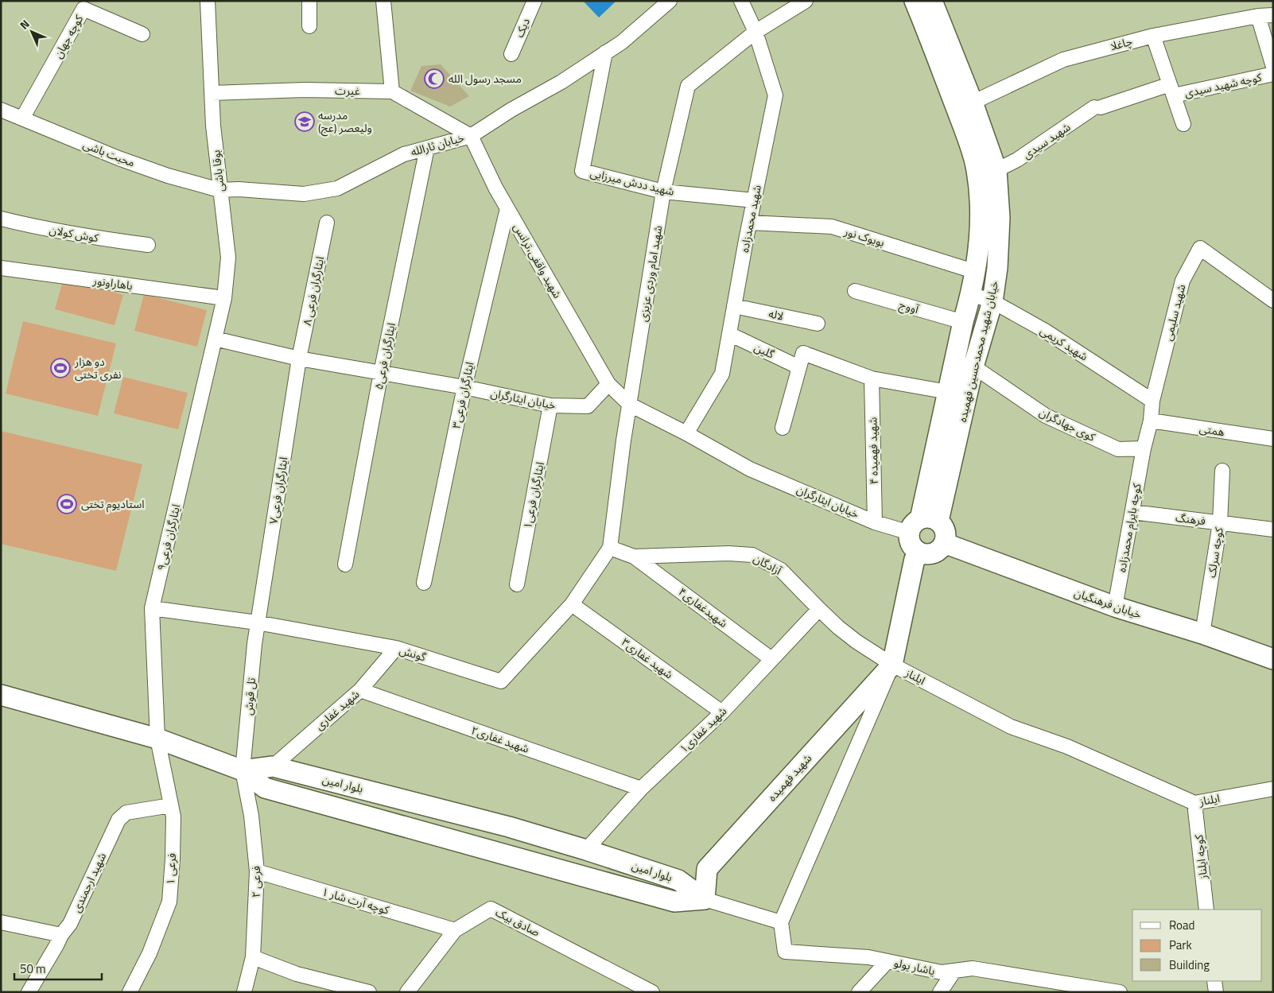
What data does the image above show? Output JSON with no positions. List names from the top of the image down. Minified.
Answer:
{"streets":{"main road":["خیابان شهید محمدحسین فهمیده","خیابان فرهنگیان","شهید فهمیده","بلوار امین"],"street":["دیک","کوچه جهان","چاغلا","کوچه شهید سیدی","غیرت","شهید سیدی","خیابان ثارالله","محبت باشی","بوقا باشی","شهید ددش میرزایی","شهید محمدزاده","کوش کولان","بویوک نور","شهید واقفی،ترانس","شهید امام وردی عزیزی","باهاراونور","ایثارگران فرعی ۸","آووج","شهید سلیمی","لاله","شهید کریمی","گلین","ایثارگران فرعی۵","ایثارگران فرعی۳","خیابان ایثارگران","کوی جهادگران","همتی","شهید فهمیده ۴","ایثارگران فرعی۷","ایثارگران فرعی۱","فرهنگ","کوچه بایرام محمدزاده","ایثارگران فرعی۹","کوچه سرلک","آزادگان","شهیدغفاری۴","گونش","شهید غفاری۳","ایلناز","تل قوش","شهید غفاری","شهید غفاری۱","شهید غفاری۲","کوچه ایلناز","فرعی ۱","فرعی ۲","شهید ارجمندی","کوچه آرت شار ۱","صادق بیک","یاشار یولو"]},"crossings":[["کوچه جهان","محبت باشی"],["کوچه شهید سیدی","شهید سیدی"],["غیرت","بوقا باشی"],["شهید سیدی","خیابان شهید محمدحسین فهمیده"],["خیابان ثارالله","محبت باشی"],["خیابان ثارالله","بوقا باشی"],["خیابان ثارالله","شهید ددش میرزایی"],["خیابان ثارالله","شهید واقفی،ترانس"],["خیابان ثارالله","ایثارگران فرعی۵"],["محبت باشی","بوقا باشی"],["بوقا باشی","باهاراونور"],["بوقا باشی","خیابان ایثارگران"],["بوقا باشی","ایثارگران فرعی۹"],["شهید ددش میرزایی","شهید محمدزاده"],["شهید ددش میرزایی","شهید امام وردی عزیزی"],["شهید محمدزاده","بویوک نور"],["شهید محمدزاده","شهید امام وردی عزیزی"],["شهید محمدزاده","لاله"],["شهید محمدزاده","گلین"],["شهید محمدزاده","خیابان ایثارگران"],["بویوک نور","خیابان شهید محمدحسین فهمیده"],["شهید واقفی،ترانس","ایثارگران فرعی۳"],["شهید واقفی،ترانس","خیابان ایثارگران"],["شهید امام وردی عزیزی","خیابان ایثارگران"],["شهید امام وردی عزیزی","آزادگان"],["شهید امام وردی عزیزی","گونش"],["ایثارگران فرعی ۸","خیابان ایثارگران"],["ایثارگران فرعی ۸","ایثارگران فرعی۷"],["آووج","خیابان شهید محمدحسین فهمیده"],["شهید سلیمی","شهید کریمی"],["شهید سلیمی","همتی"],["شهید کریمی","خیابان شهید محمدحسین فهمیده"],["خیابان شهید محمدحسین فهمیده","خیابان ایثارگران"],["خیابان شهید محمدحسین فهمیده","کوی جهادگران"],["خیابان شهید محمدحسین فهمیده","خیابان فرهنگیان"],["ایثارگران فرعی۵","خیابان ایثارگران"],["ایثارگران فرعی۳","خیابان ایثارگران"],["خیابان ایثارگران","شهید فهمیده ۴"],["خیابان ایثارگران","ایثارگران فرعی۷"],["خیابان ایثارگران","ایثارگران فرعی۱"],["خیابان ایثارگران","ایثارگران فرعی۹"],["خیابان ایثارگران","خیابان فرهنگیان"],["کوی جهادگران","کوچه بایرام محمدزاده"],["ایثارگران فرعی۷","گونش"],["ایثارگران فرعی۷","تل قوش"],["فرهنگ","کوچه بایرام محمدزاده"],["فرهنگ","کوچه سرلک"],["کوچه بایرام محمدزاده","خیابان فرهنگیان"],["ایثارگران فرعی۹","گونش"],["ایثارگران فرعی۹","بلوار امین"],["ایثارگران فرعی۹","فرعی ۱"],["کوچه سرلک","خیابان فرهنگیان"],["آزادگان","شهیدغفاری۴"],["آزادگان","گونش"],["آزادگان","ایلناز"],["آزادگان","شهید غفاری۱"],["آزادگان","شهید فهمیده"],["شهیدغفاری۴","شهید غفاری۱"],["گونش","شهید غفاری۳"],["گونش","تل قوش"],["گونش","شهید غفاری"],["شهید غفاری۳","شهید غفاری۱"],["ایلناز","شهید فهمیده"],["ایلناز","کوچه ایلناز"],["ایلناز","یاشار یولو"],["تل قوش","بلوار امین"],["تل قوش","فرعی ۲"],["شهید غفاری","شهید غفاری۲"],["شهید غفاری","بلوار امین"],["شهید غفاری۱","شهید غفاری۲"],["شهید غفاری۱","بلوار امین"],["شهید فهمیده","بلوار امین"],["بلوار امین","فرعی ۱"],["بلوار امین","فرعی ۲"],["فرعی ۱","شهید ارجمندی"],["فرعی ۲","کوچه آرت شار ۱"],["کوچه آرت شار ۱","صادق بیک"]],"places":{"mosque":["مسجد رسول الله"],"school or university":["مدرسه ولیعصر (عج)"],"sports":["دو هزار نفری تختی","استادیوم تختی"]},"legend":["Road","Park","Building"],"scale_bar":"50 m","north":"top left"}
